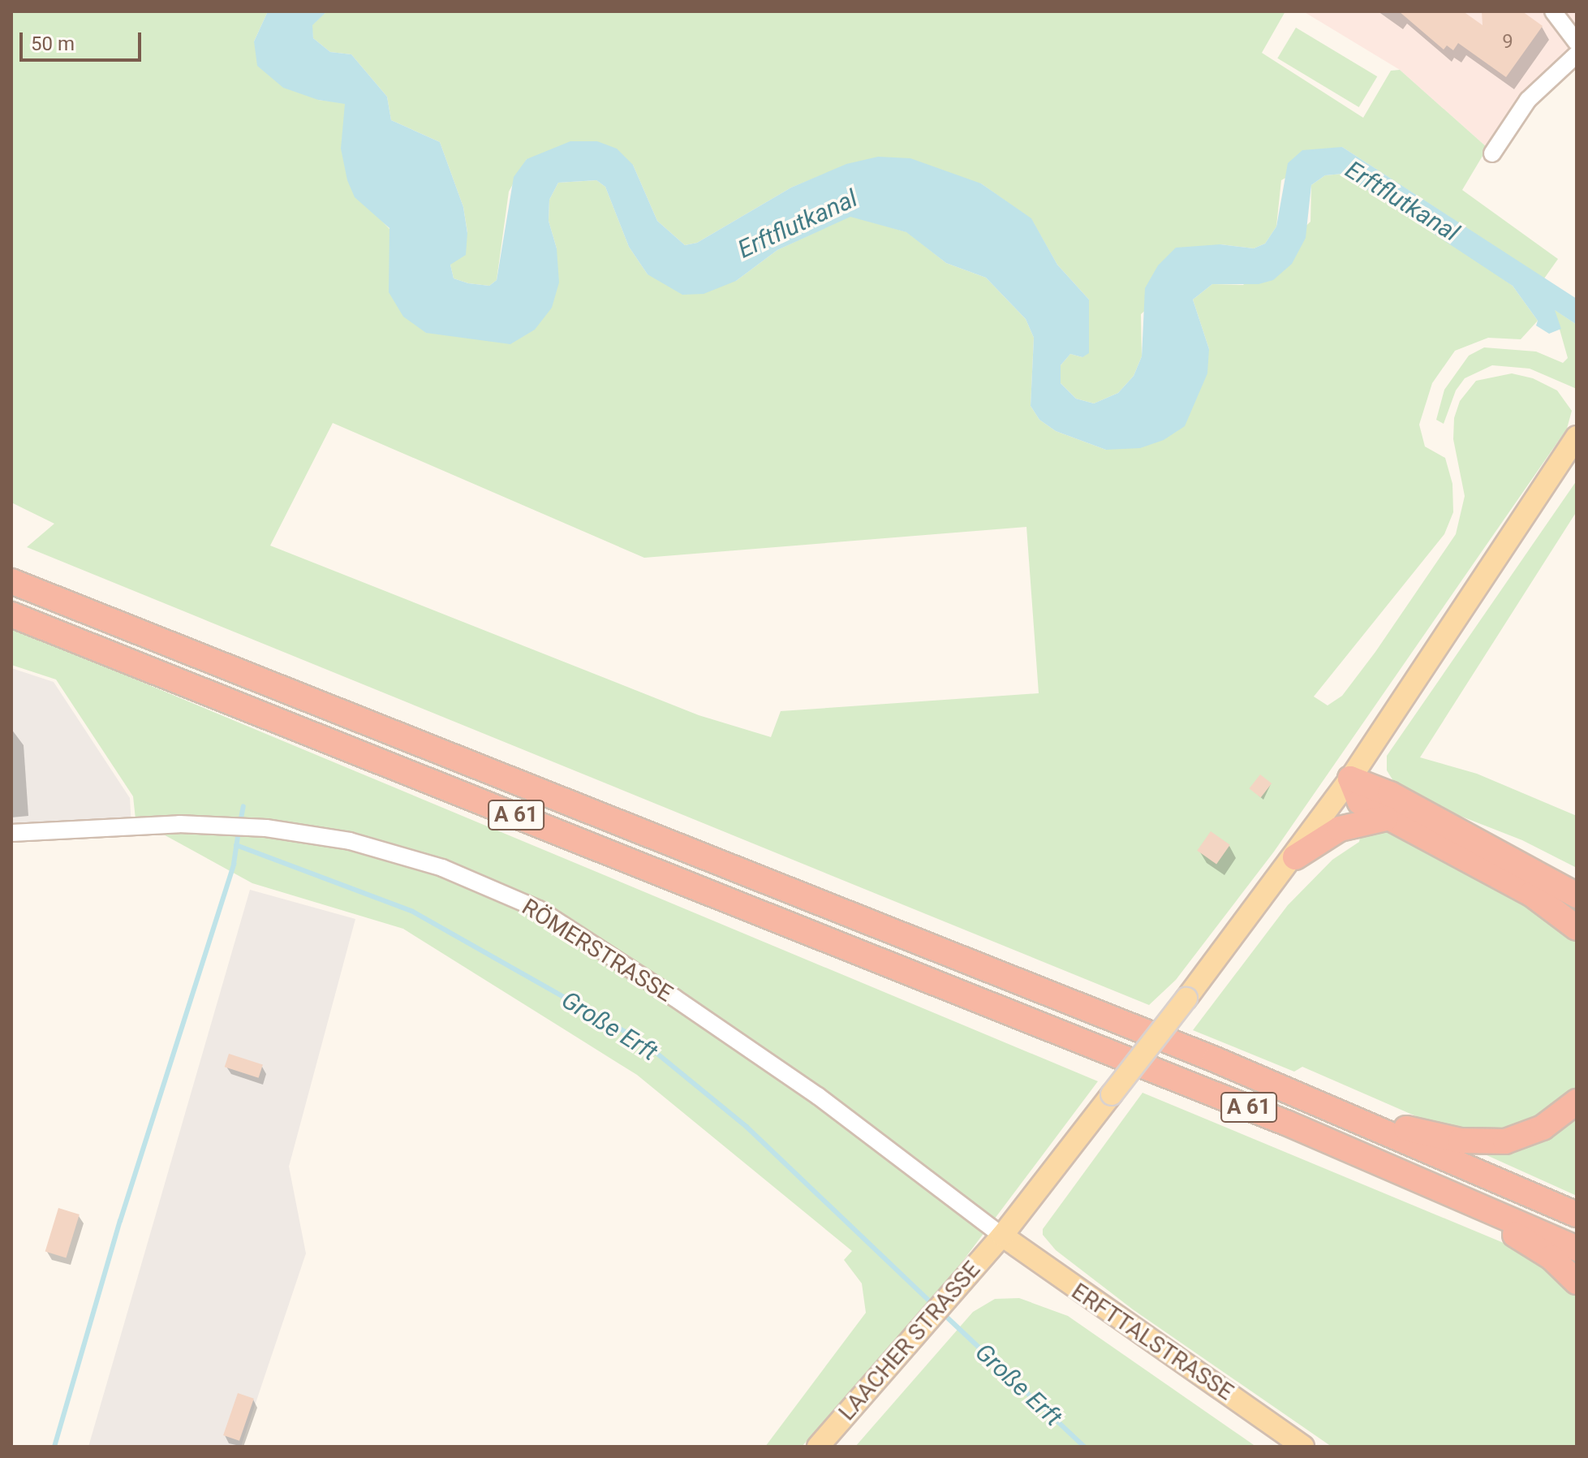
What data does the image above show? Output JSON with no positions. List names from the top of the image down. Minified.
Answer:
{"streets":{"highway":["A 61"],"main road":["LAACHER STRASSE","ERFTTALSTRASSE"],"street":["RÖMERSTRASSE"]},"crossings":[["RÖMERSTRASSE","LAACHER STRASSE"],["RÖMERSTRASSE","ERFTTALSTRASSE"],["LAACHER STRASSE","ERFTTALSTRASSE"]],"water":["Erftflutkanal","Große Erft"],"house_numbers":["9"],"scale_bar":"50 m"}
